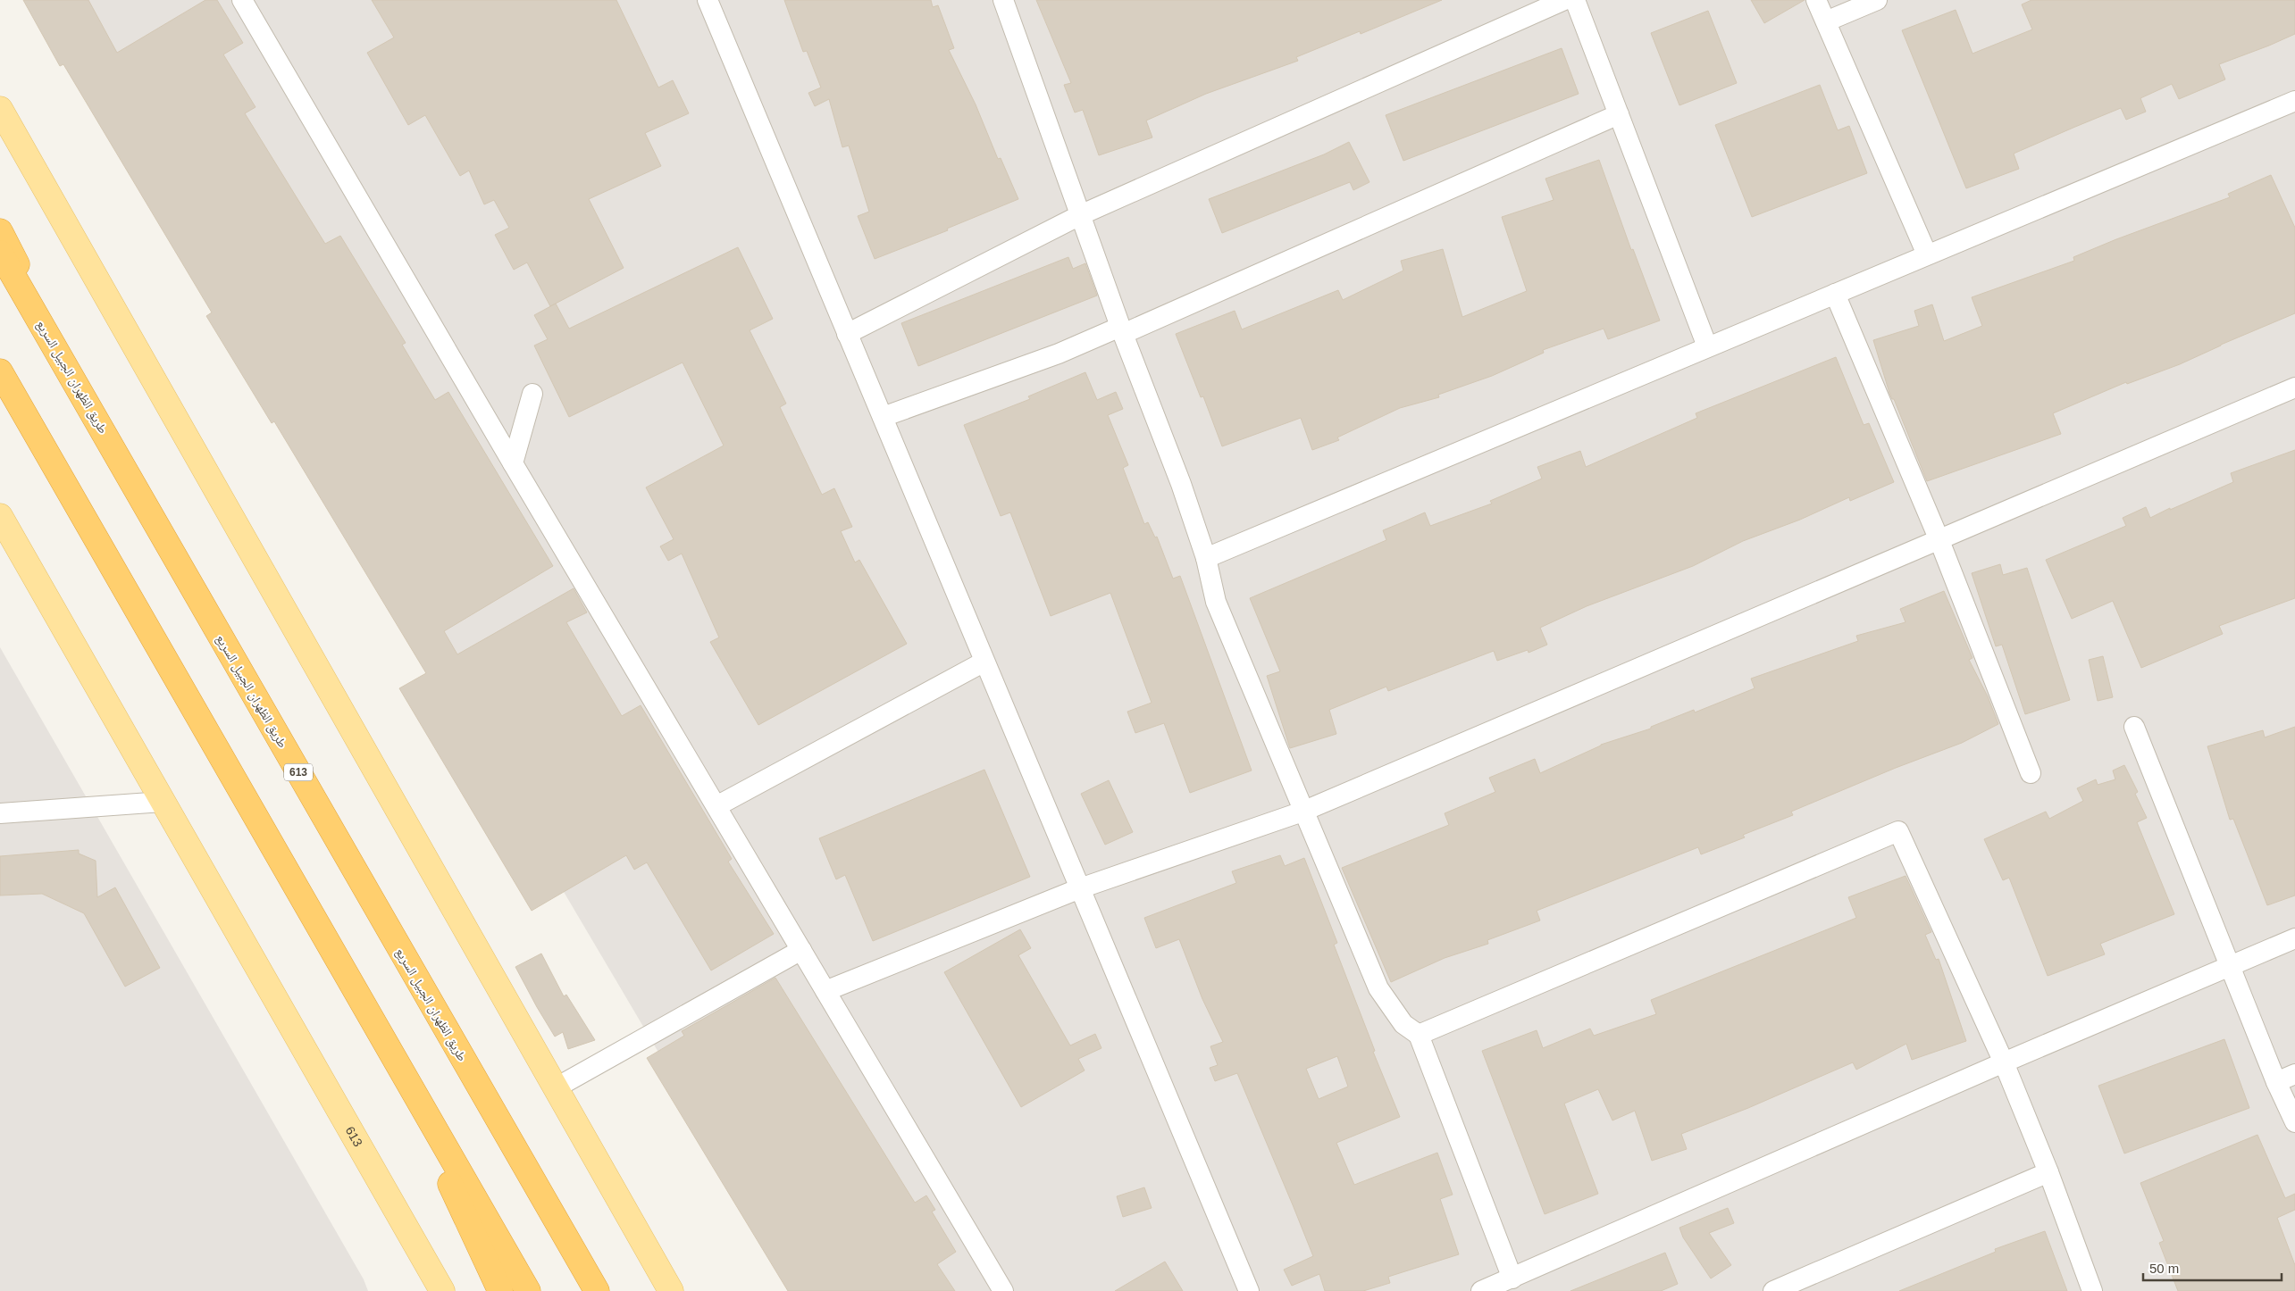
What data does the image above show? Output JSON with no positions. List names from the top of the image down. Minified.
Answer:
{"streets":{"highway":["طريق الظهران الجبيل السريع","613"]},"scale_bar":"50 m"}
